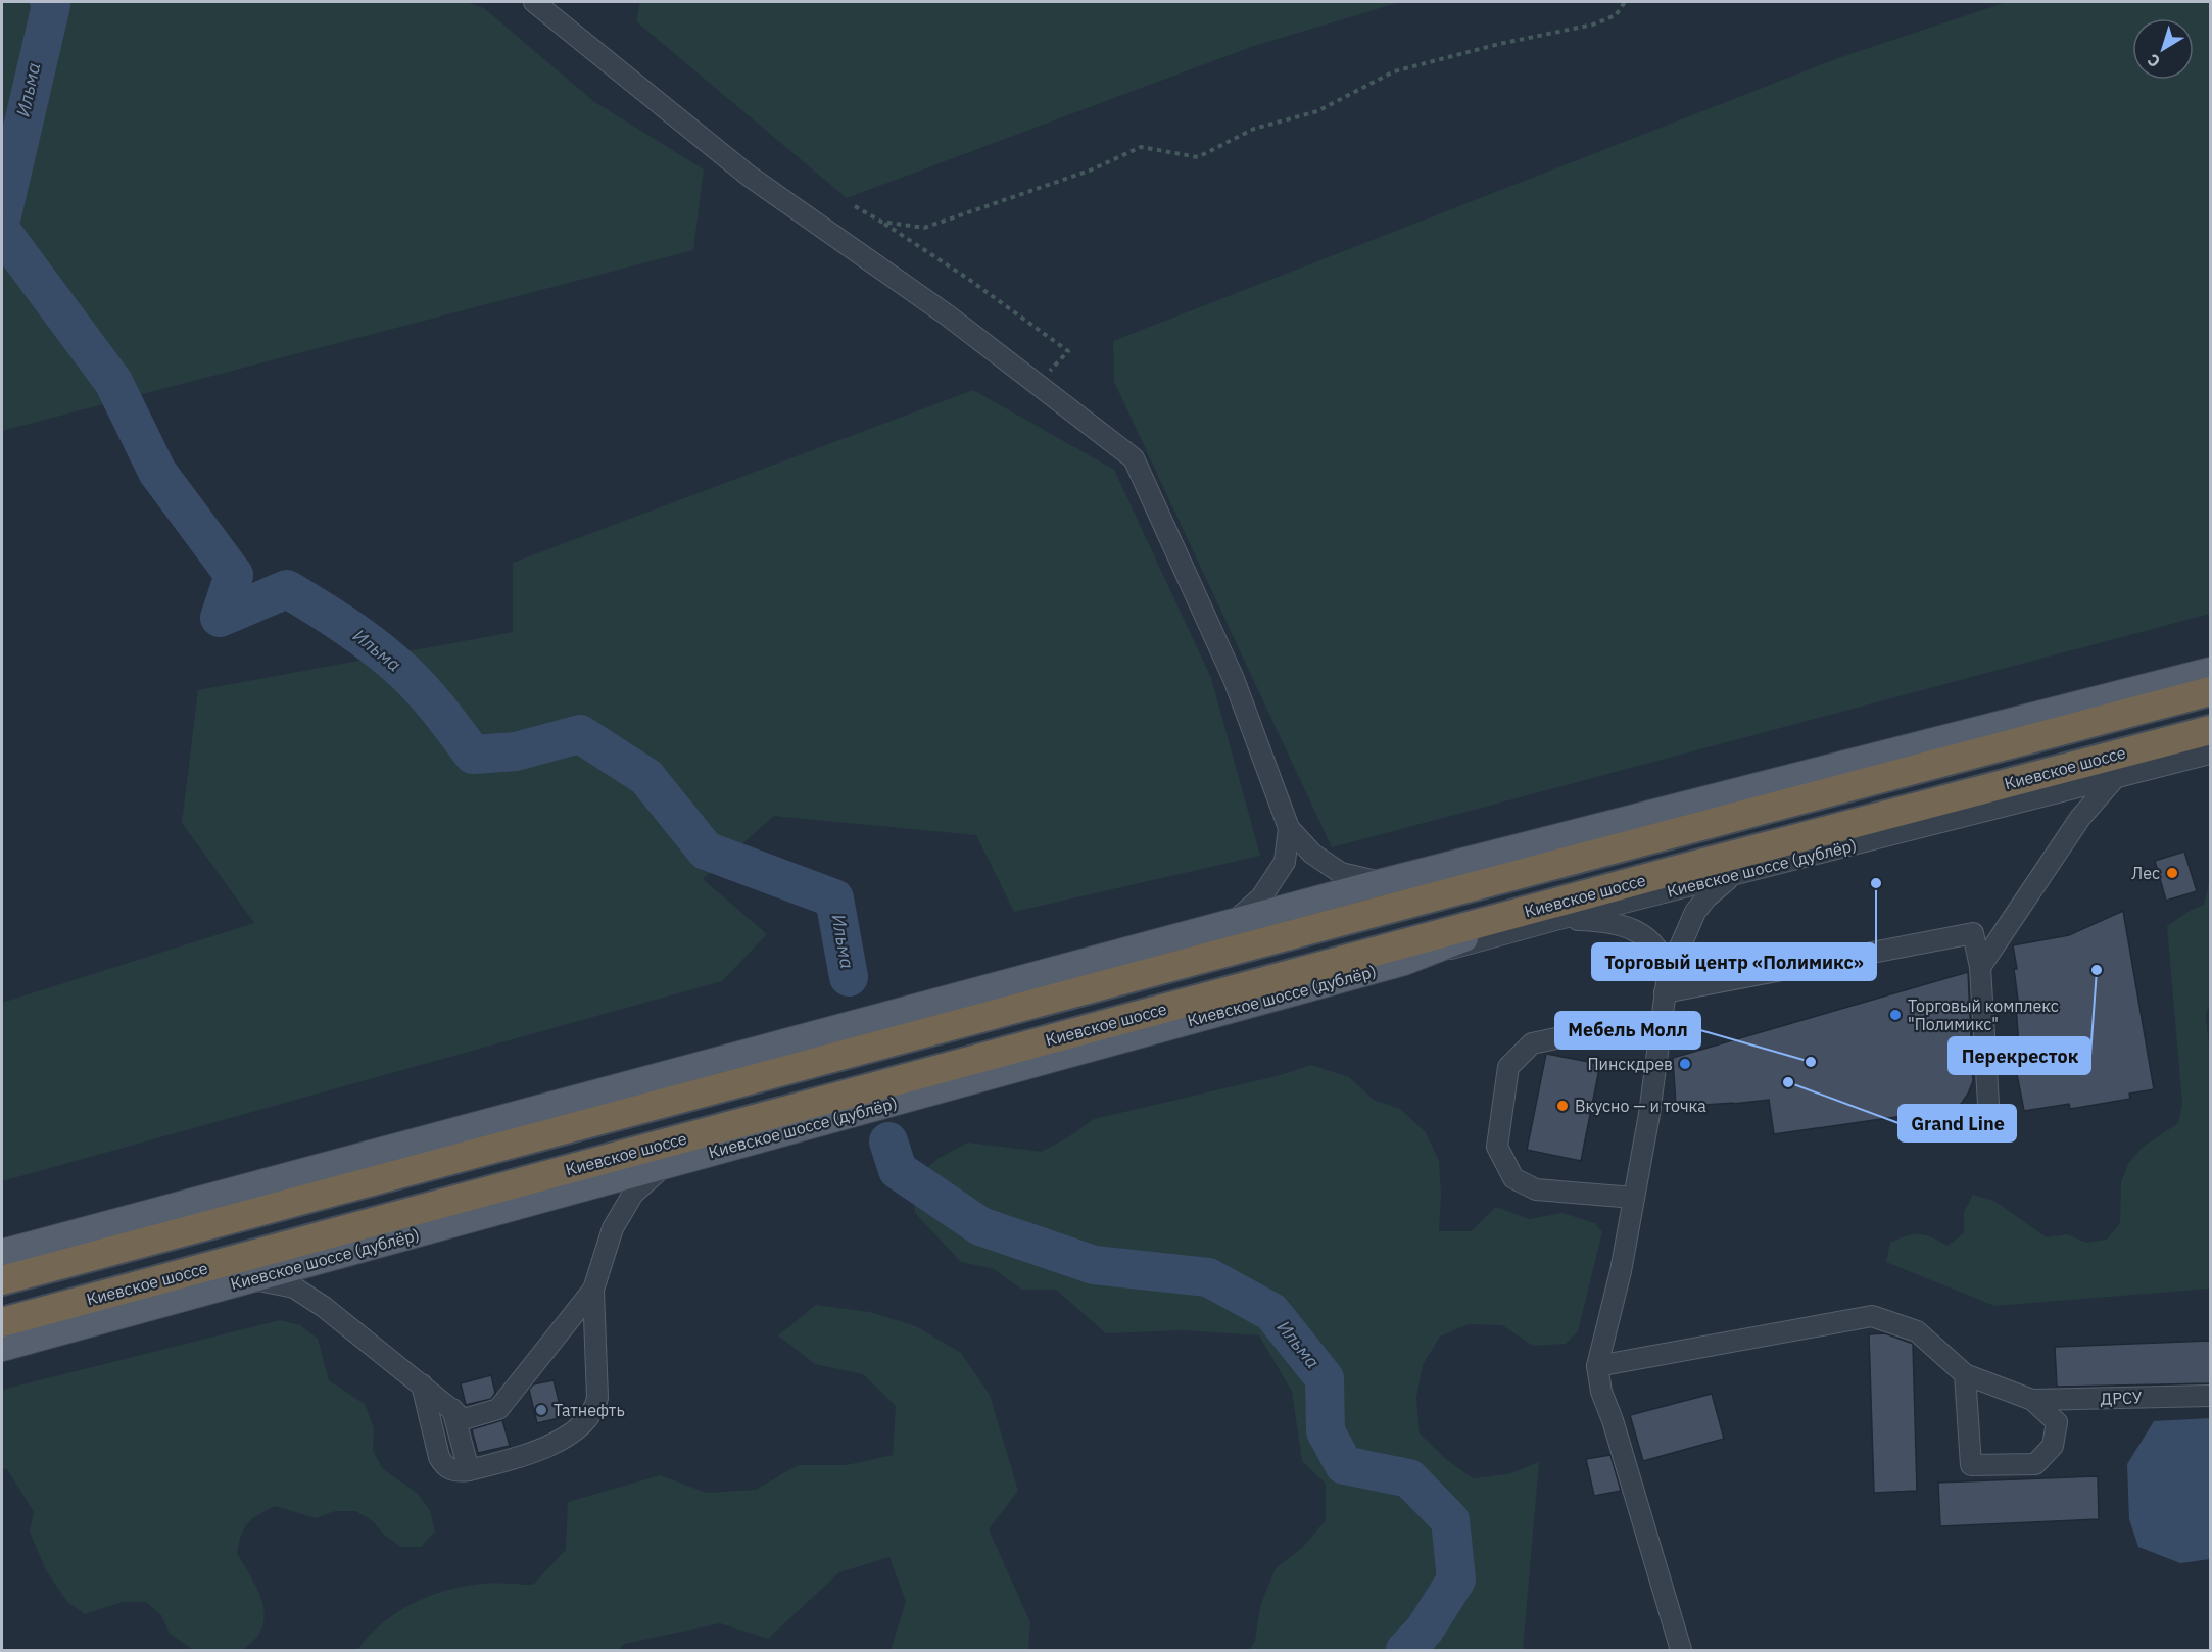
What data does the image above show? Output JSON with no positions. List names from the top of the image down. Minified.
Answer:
{"streets":{"highway":["Киевское шоссе"],"main road":["Киевское шоссе (дублёр)"],"street":["ДРСУ"]},"crossings":[["Киевское шоссе","Киевское шоссе (дублёр)"]],"water":["Ильма"],"places":["Лес","Торговый центр «Полимикс»","Перекресток","Торговый комплекс \"Полимикс\"","Мебель Молл","Пинскдрев","Grand Line","Вкусно — и точка","Татнефть"],"north":"bottom left"}
